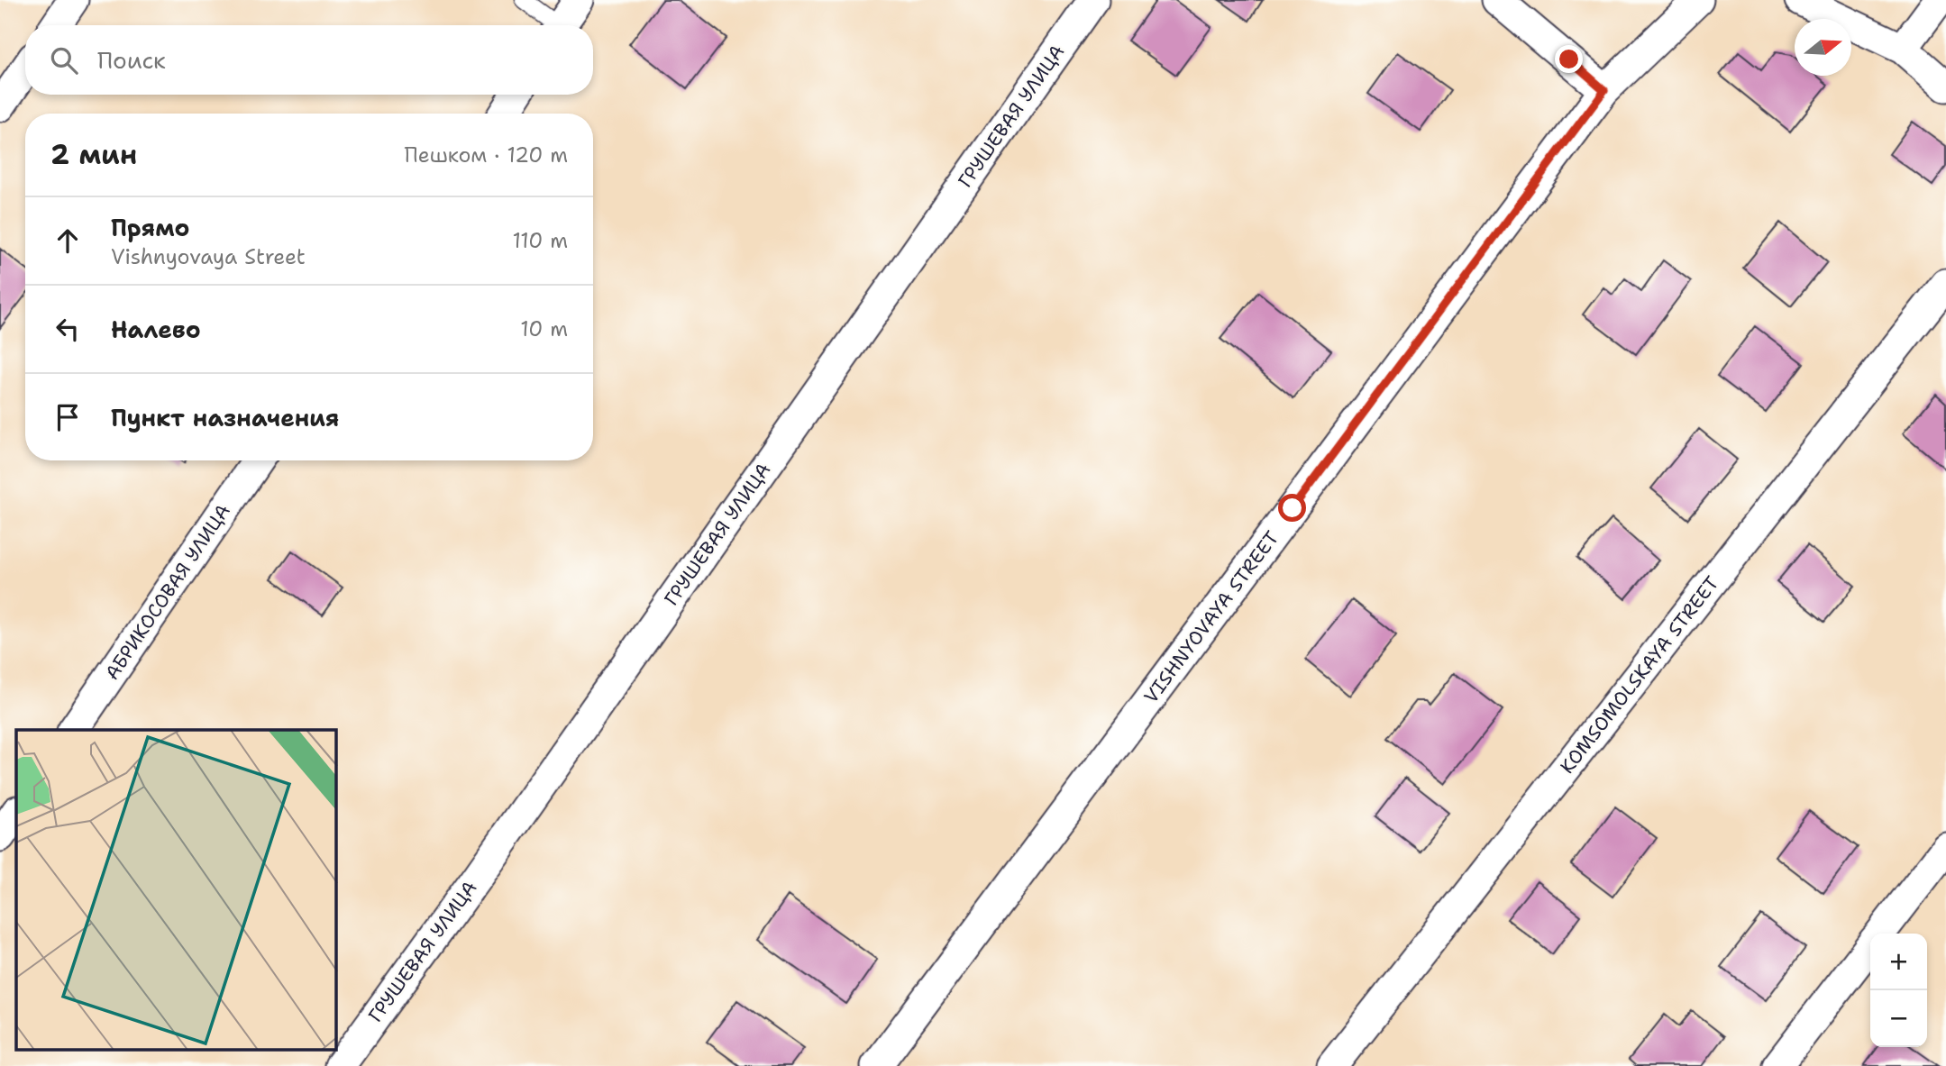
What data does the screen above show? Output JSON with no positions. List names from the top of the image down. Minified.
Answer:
{"streets":{"street":["ГРУШЕВАЯ УЛИЦА","АБРИКОСОВАЯ УЛИЦА","VISHNYOVAYA STREET","KOMSOMOLSKAYA STREET"]},"north":"right","page":{"search":"Поиск","heading":["2 мин","Пешком · 120 m"],"list":[["Прямо","Vishnyovaya Street","110 m"],["Налево","10 m"],"Пункт назначения"],"map_buttons":["+","−"]}}
